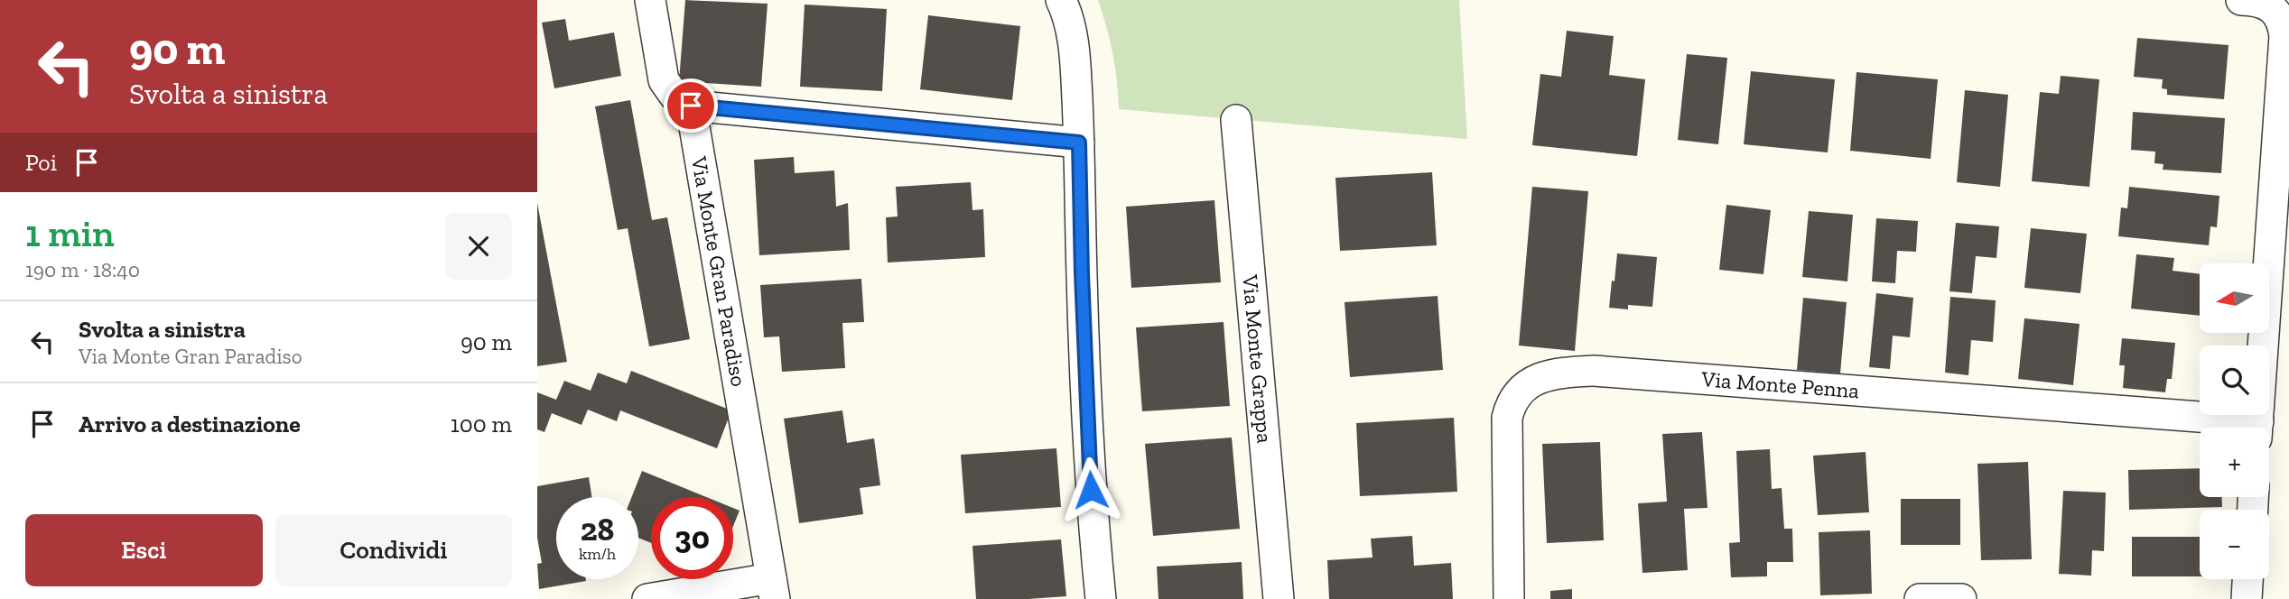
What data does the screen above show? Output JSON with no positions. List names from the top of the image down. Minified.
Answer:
{"streets":{"street":["Via Monte Gran Paradiso","Via Monte Grappa","Via Monte Penna"]},"north":"left","page":{"turn":["90 m","Svolta a sinistra"],"then":"Poi","heading":["1 min","190 m · 18:40"],"map_buttons":["+","−"],"list":[{"name":"Svolta a sinistra","note":"Via Monte Gran Paradiso","value":"90 m"},{"name":"Arrivo a destinazione","value":"100 m"}],"speed":"28 km/h","limit":"30","buttons":["Esci","Condividi"]}}
